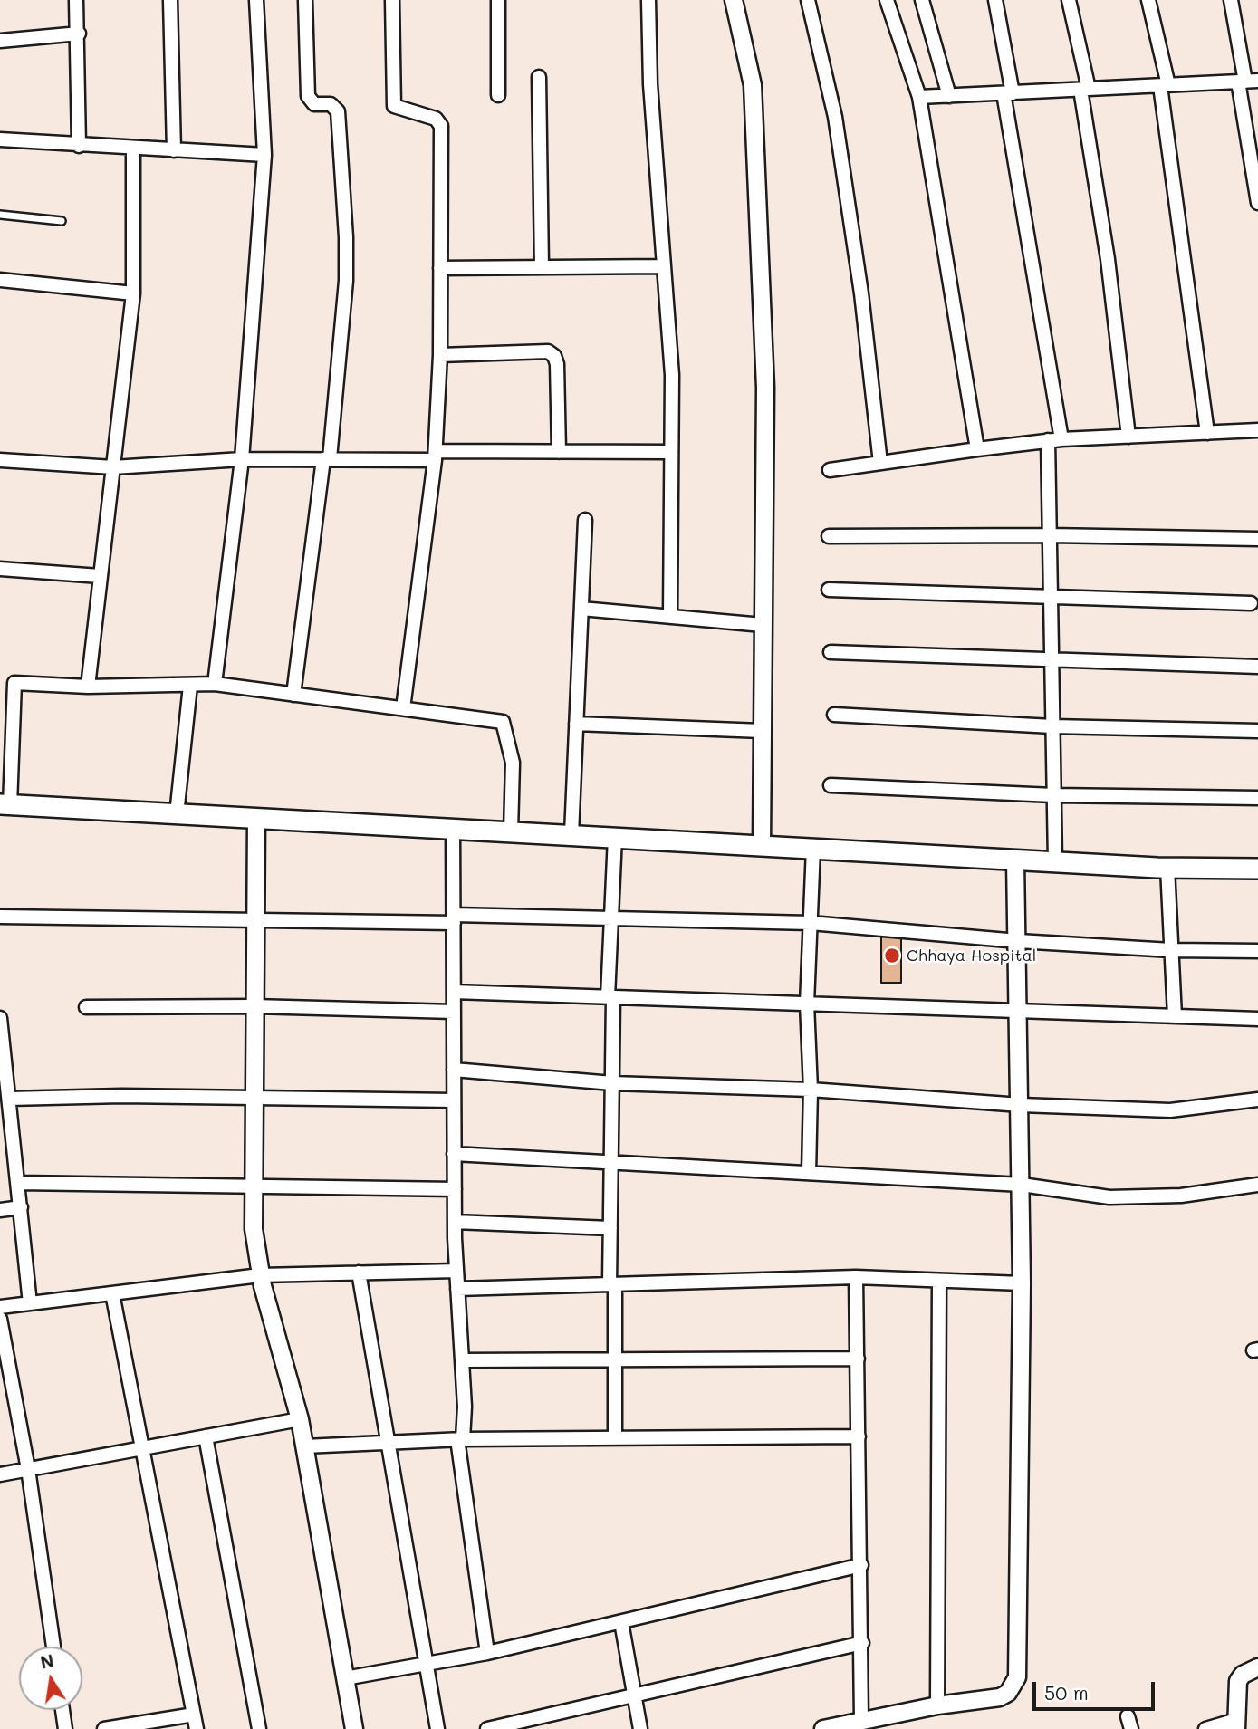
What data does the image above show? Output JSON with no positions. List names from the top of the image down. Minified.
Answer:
{"places":["Chhaya Hospital"],"scale_bar":"50 m","north":"top"}
